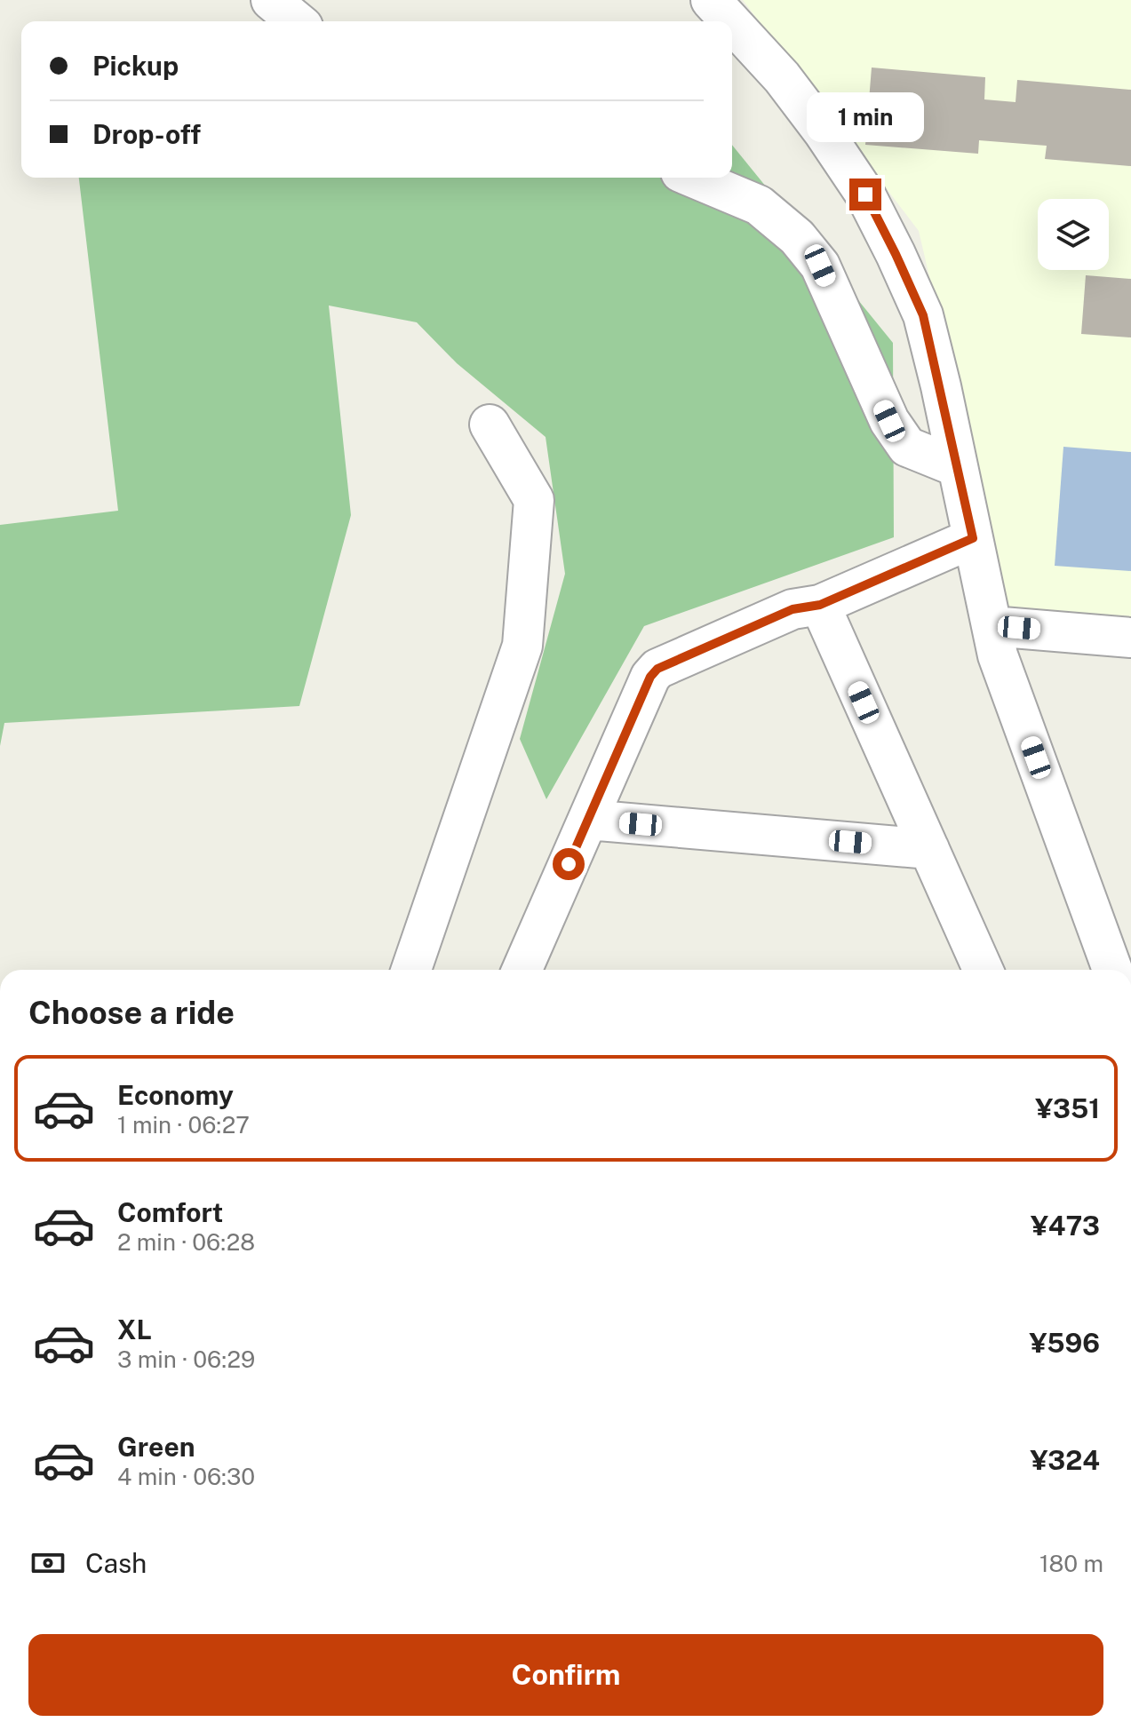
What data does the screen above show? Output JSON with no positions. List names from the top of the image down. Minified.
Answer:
{"page":{"banner":["Pickup","Drop-off"],"bubble":"1 min","heading":"Choose a ride","list":[{"name":"Economy","note":"1 min · 06:27","value":"¥351"},{"name":"Comfort","note":"2 min · 06:28","value":"¥473"},{"name":"XL","note":"3 min · 06:29","value":"¥596"},{"name":"Green","note":"4 min · 06:30","value":"¥324"}],"pay":["Cash","180 m"],"buttons":"Confirm"}}
